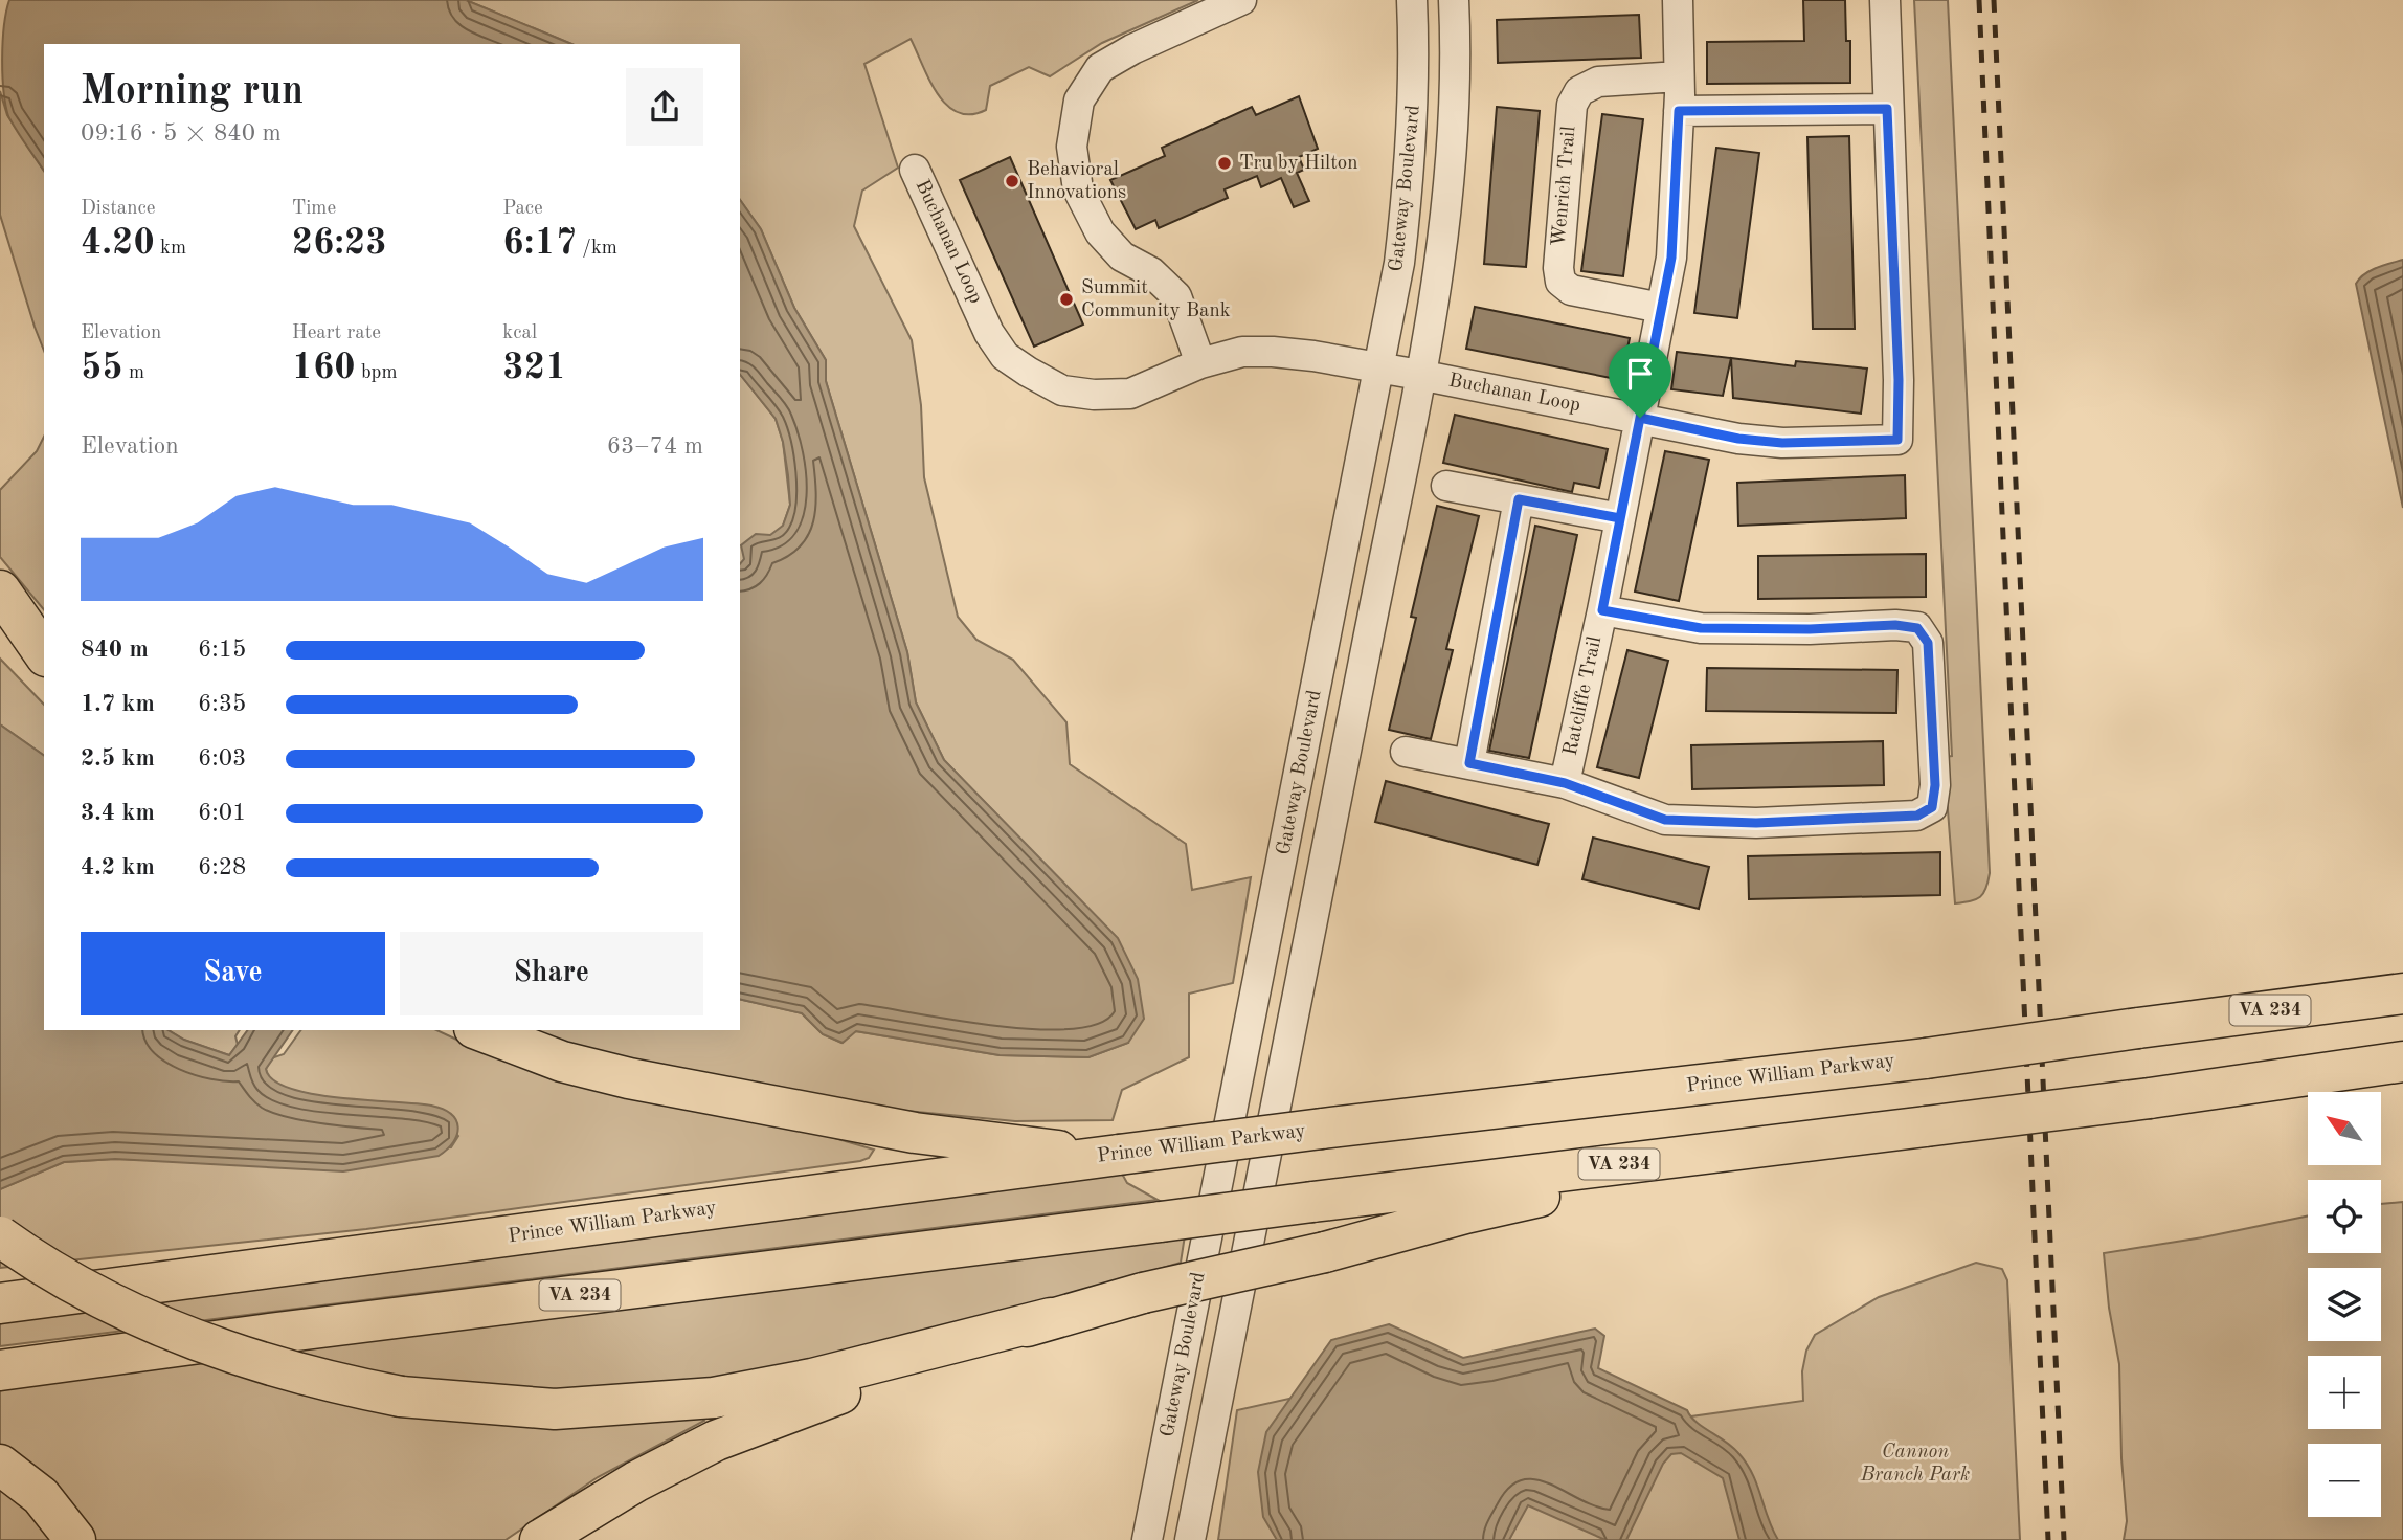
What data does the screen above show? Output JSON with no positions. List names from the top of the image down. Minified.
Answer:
{"streets":{"highway":["VA 234","Prince William Parkway"],"street":["Wenrich Trail","Gateway Boulevard","Buchanan Loop","Ratcliffe Trail"]},"crossings":[["Wenrich Trail","Ratcliffe Trail"],["Gateway Boulevard","Buchanan Loop"],["Buchanan Loop","Ratcliffe Trail"]],"parks":["Cannon Branch Park"],"places":["Tru by Hilton","Behavioral Innovations","Summit Community Bank"],"north":"top left","page":{"heading":["Morning run","09:16 · 5 × 840 m"],"stats":[["Distance","4.20 km"],["Time","26:23"],["Pace","6:17 /km"],["Elevation","55 m"],["Heart rate","160 bpm"],["kcal","321"]],"chart":["Elevation","63–74 m"],"list":[{"name":"840 m","note":"6:15"},{"name":"1.7 km","note":"6:35"},{"name":"2.5 km","note":"6:03"},{"name":"3.4 km","note":"6:01"},{"name":"4.2 km","note":"6:28"}],"buttons":["Save","Share"],"map_buttons":["+","−"]}}
